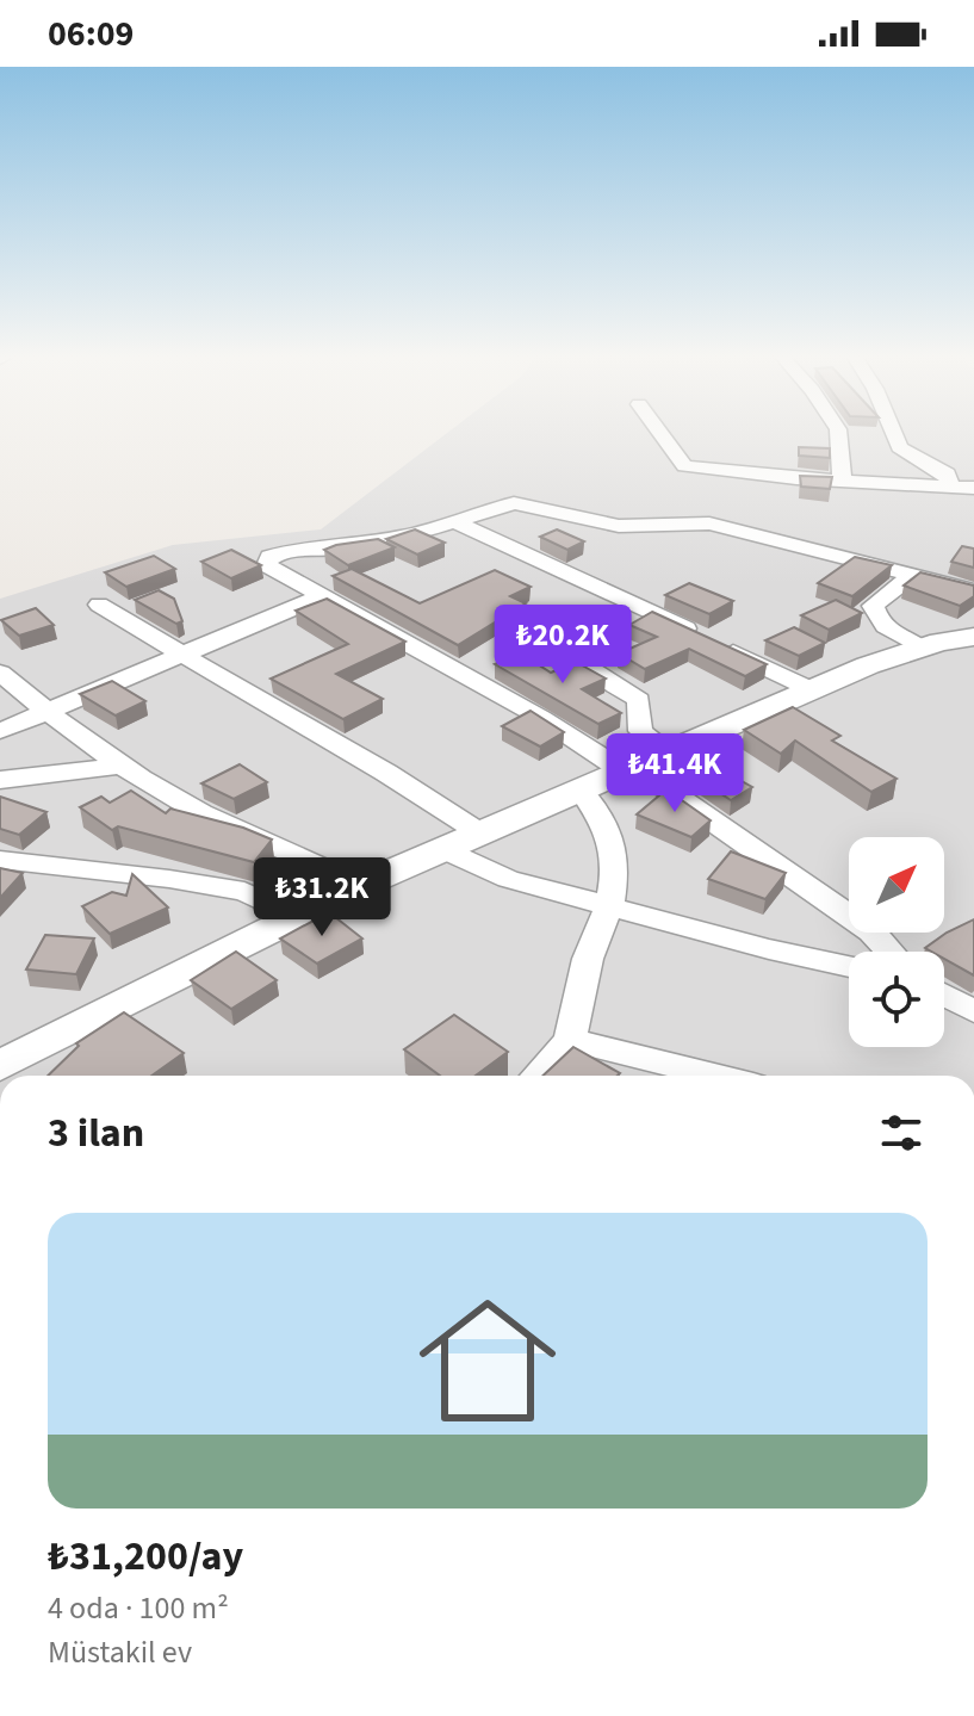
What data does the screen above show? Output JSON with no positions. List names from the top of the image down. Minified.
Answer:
{"north":"top right","page":{"status":"06:09","price":["₺20.2K","₺41.4K","₺31.2K"],"heading":"3 ilan","list":[{"name":"₺31,200/ay","note":"4 oda · 100 m² · Müstakil ev"}]}}
